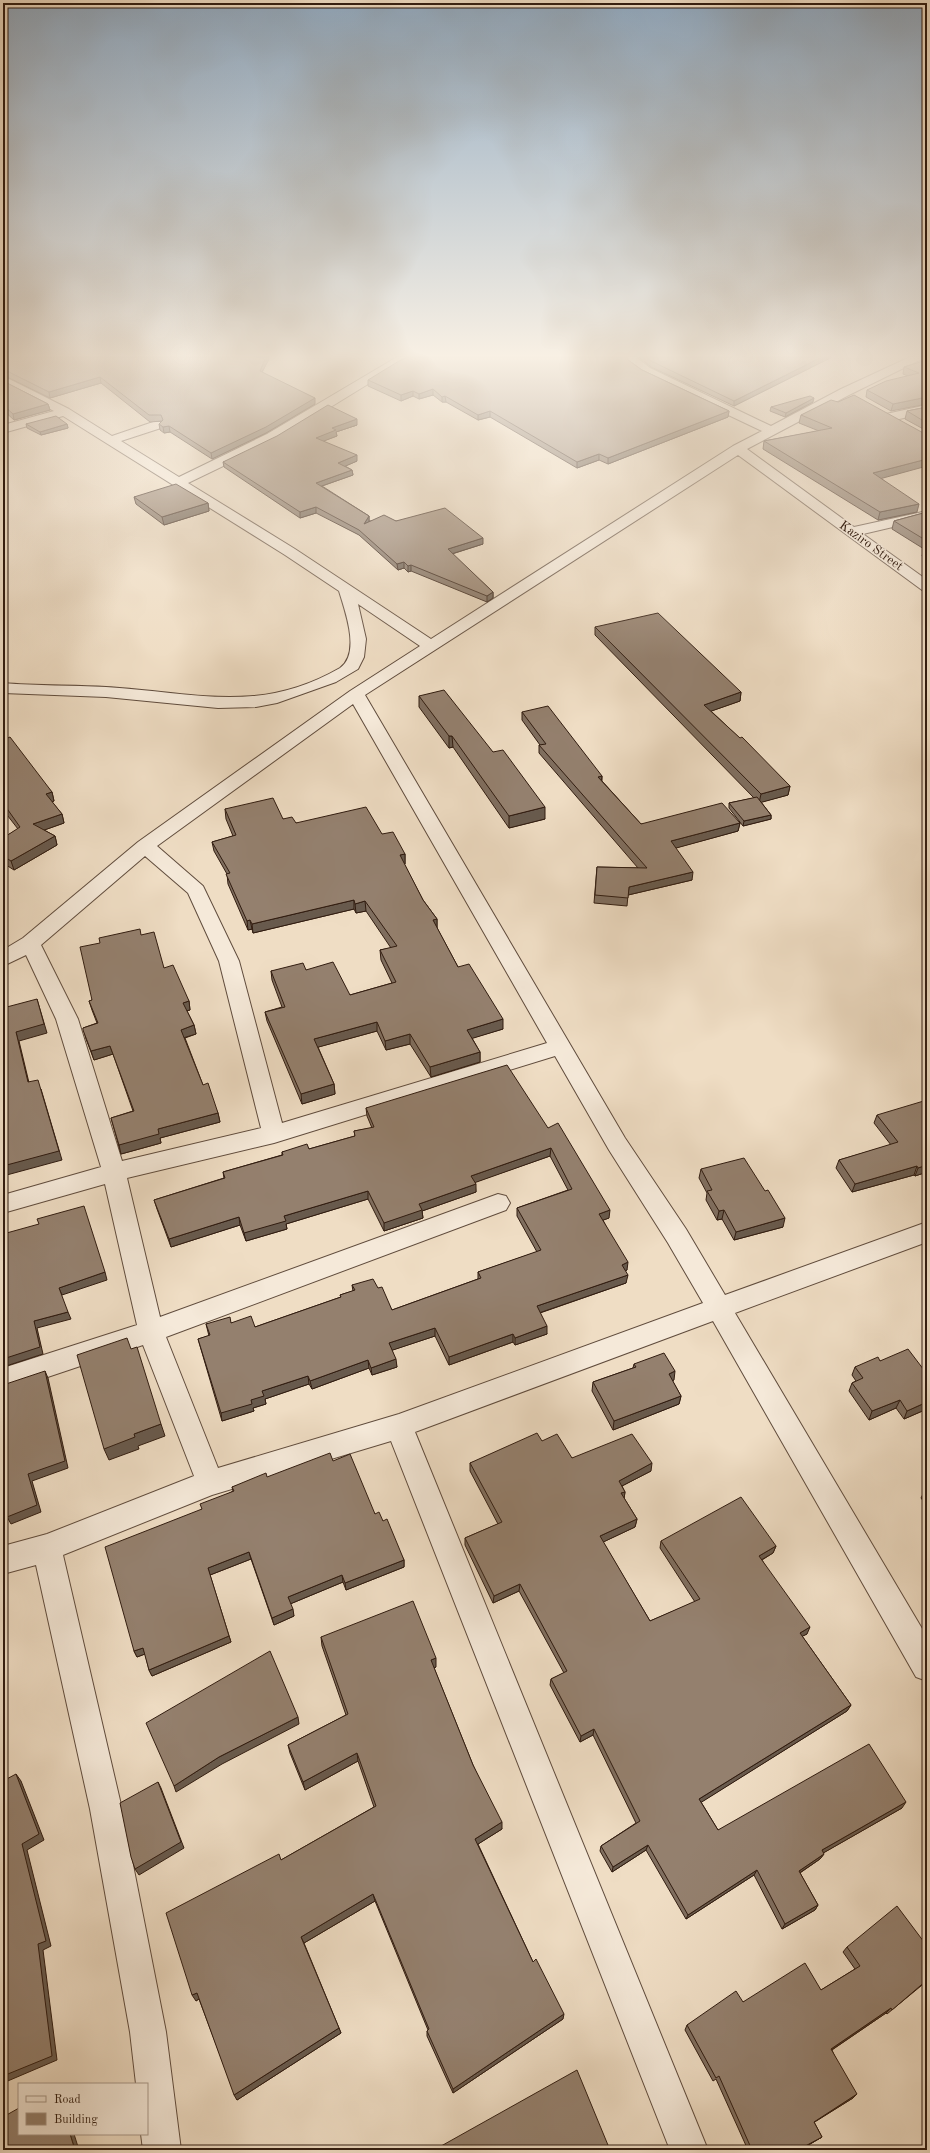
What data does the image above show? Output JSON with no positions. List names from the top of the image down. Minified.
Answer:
{"streets":{"street":["Kaziro Street"]},"legend":["Road","Building"]}
